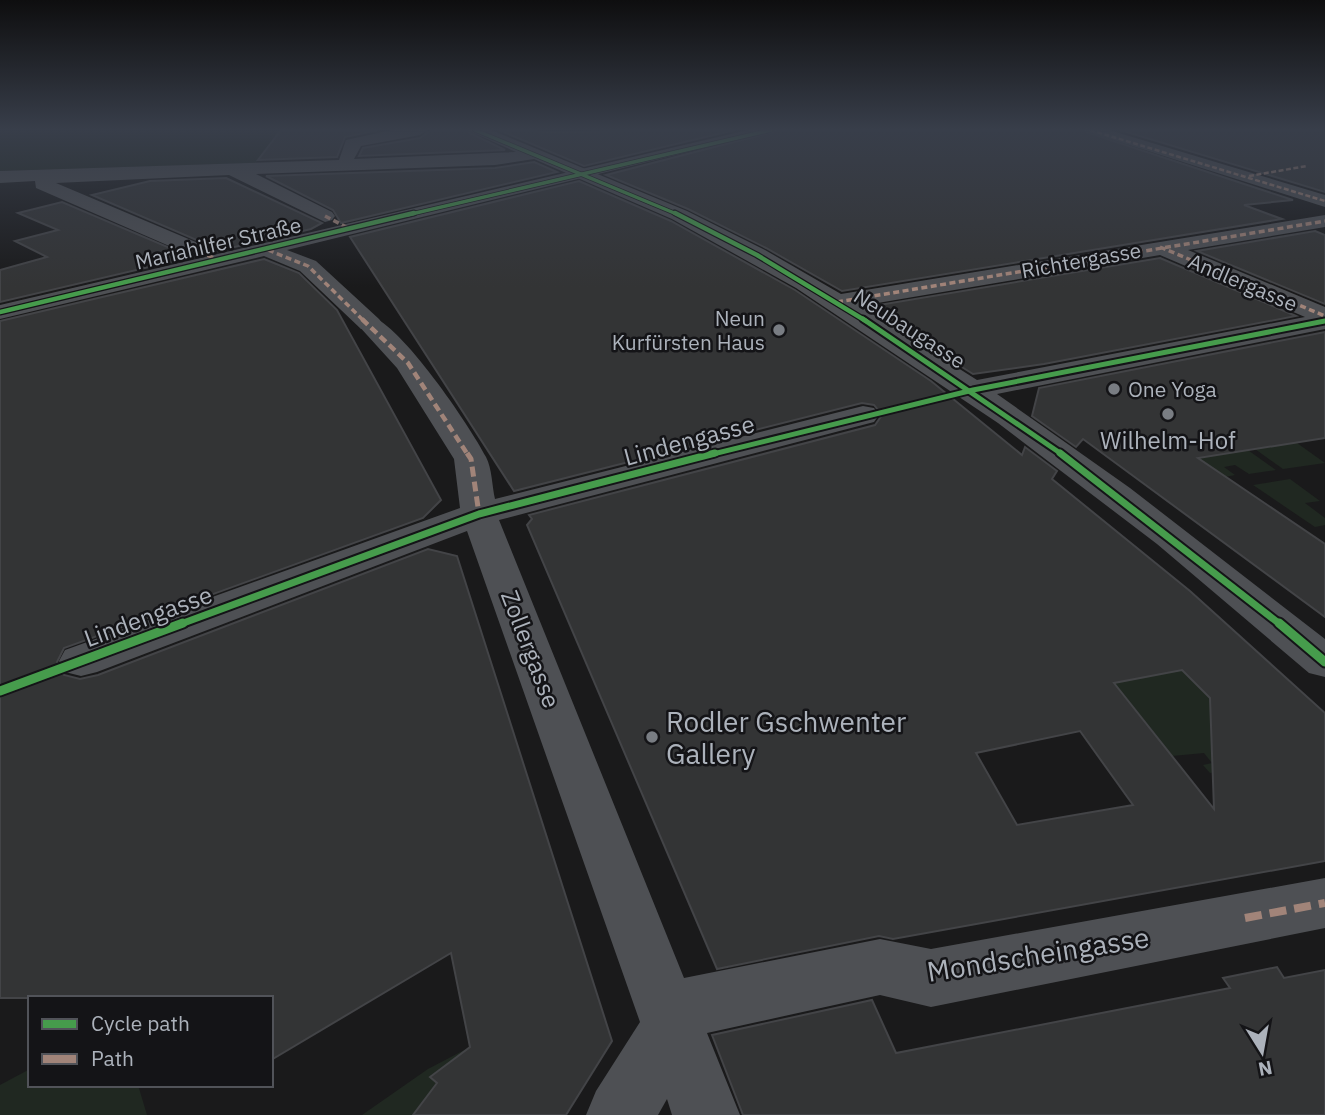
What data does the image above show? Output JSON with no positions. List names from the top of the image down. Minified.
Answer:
{"streets":{"street":["Mariahilfer Straße","Richtergasse","Andlergasse","Neubaugasse","Lindengasse","Zollergasse","Mondscheingasse"]},"crossings":[["Mariahilfer Straße","Zollergasse"],["Richtergasse","Andlergasse"],["Richtergasse","Neubaugasse"],["Lindengasse","Zollergasse"],["Zollergasse","Mondscheingasse"]],"places":["Neun Kurfürsten Haus","One Yoga","Wilhelm-Hof","Rodler Gschwenter Gallery"],"legend":["Cycle path","Path"],"north":"bottom"}
